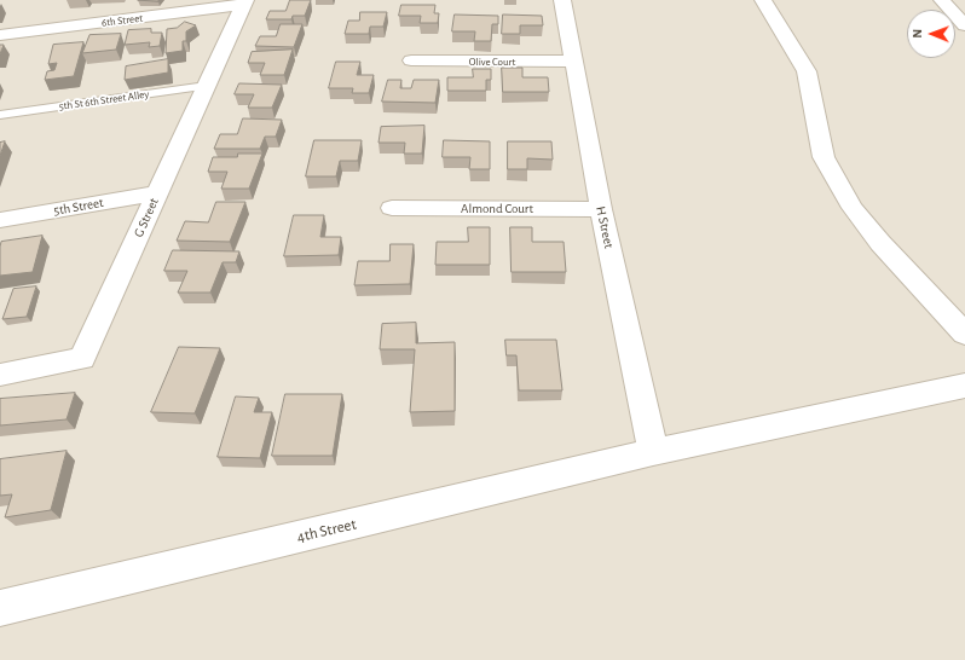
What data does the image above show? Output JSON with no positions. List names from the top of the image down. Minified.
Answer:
{"streets":{"street":["6th Street","Olive Court","5th Street","Almond Court","G Street","H Street","4th Street"],"lane":["5th St 6th Street Alley"]},"crossings":[["6th Street","G Street"],["Olive Court","H Street"],["5th St 6th Street Alley","G Street"],["5th Street","G Street"],["Almond Court","H Street"],["H Street","4th Street"]],"north":"left"}
